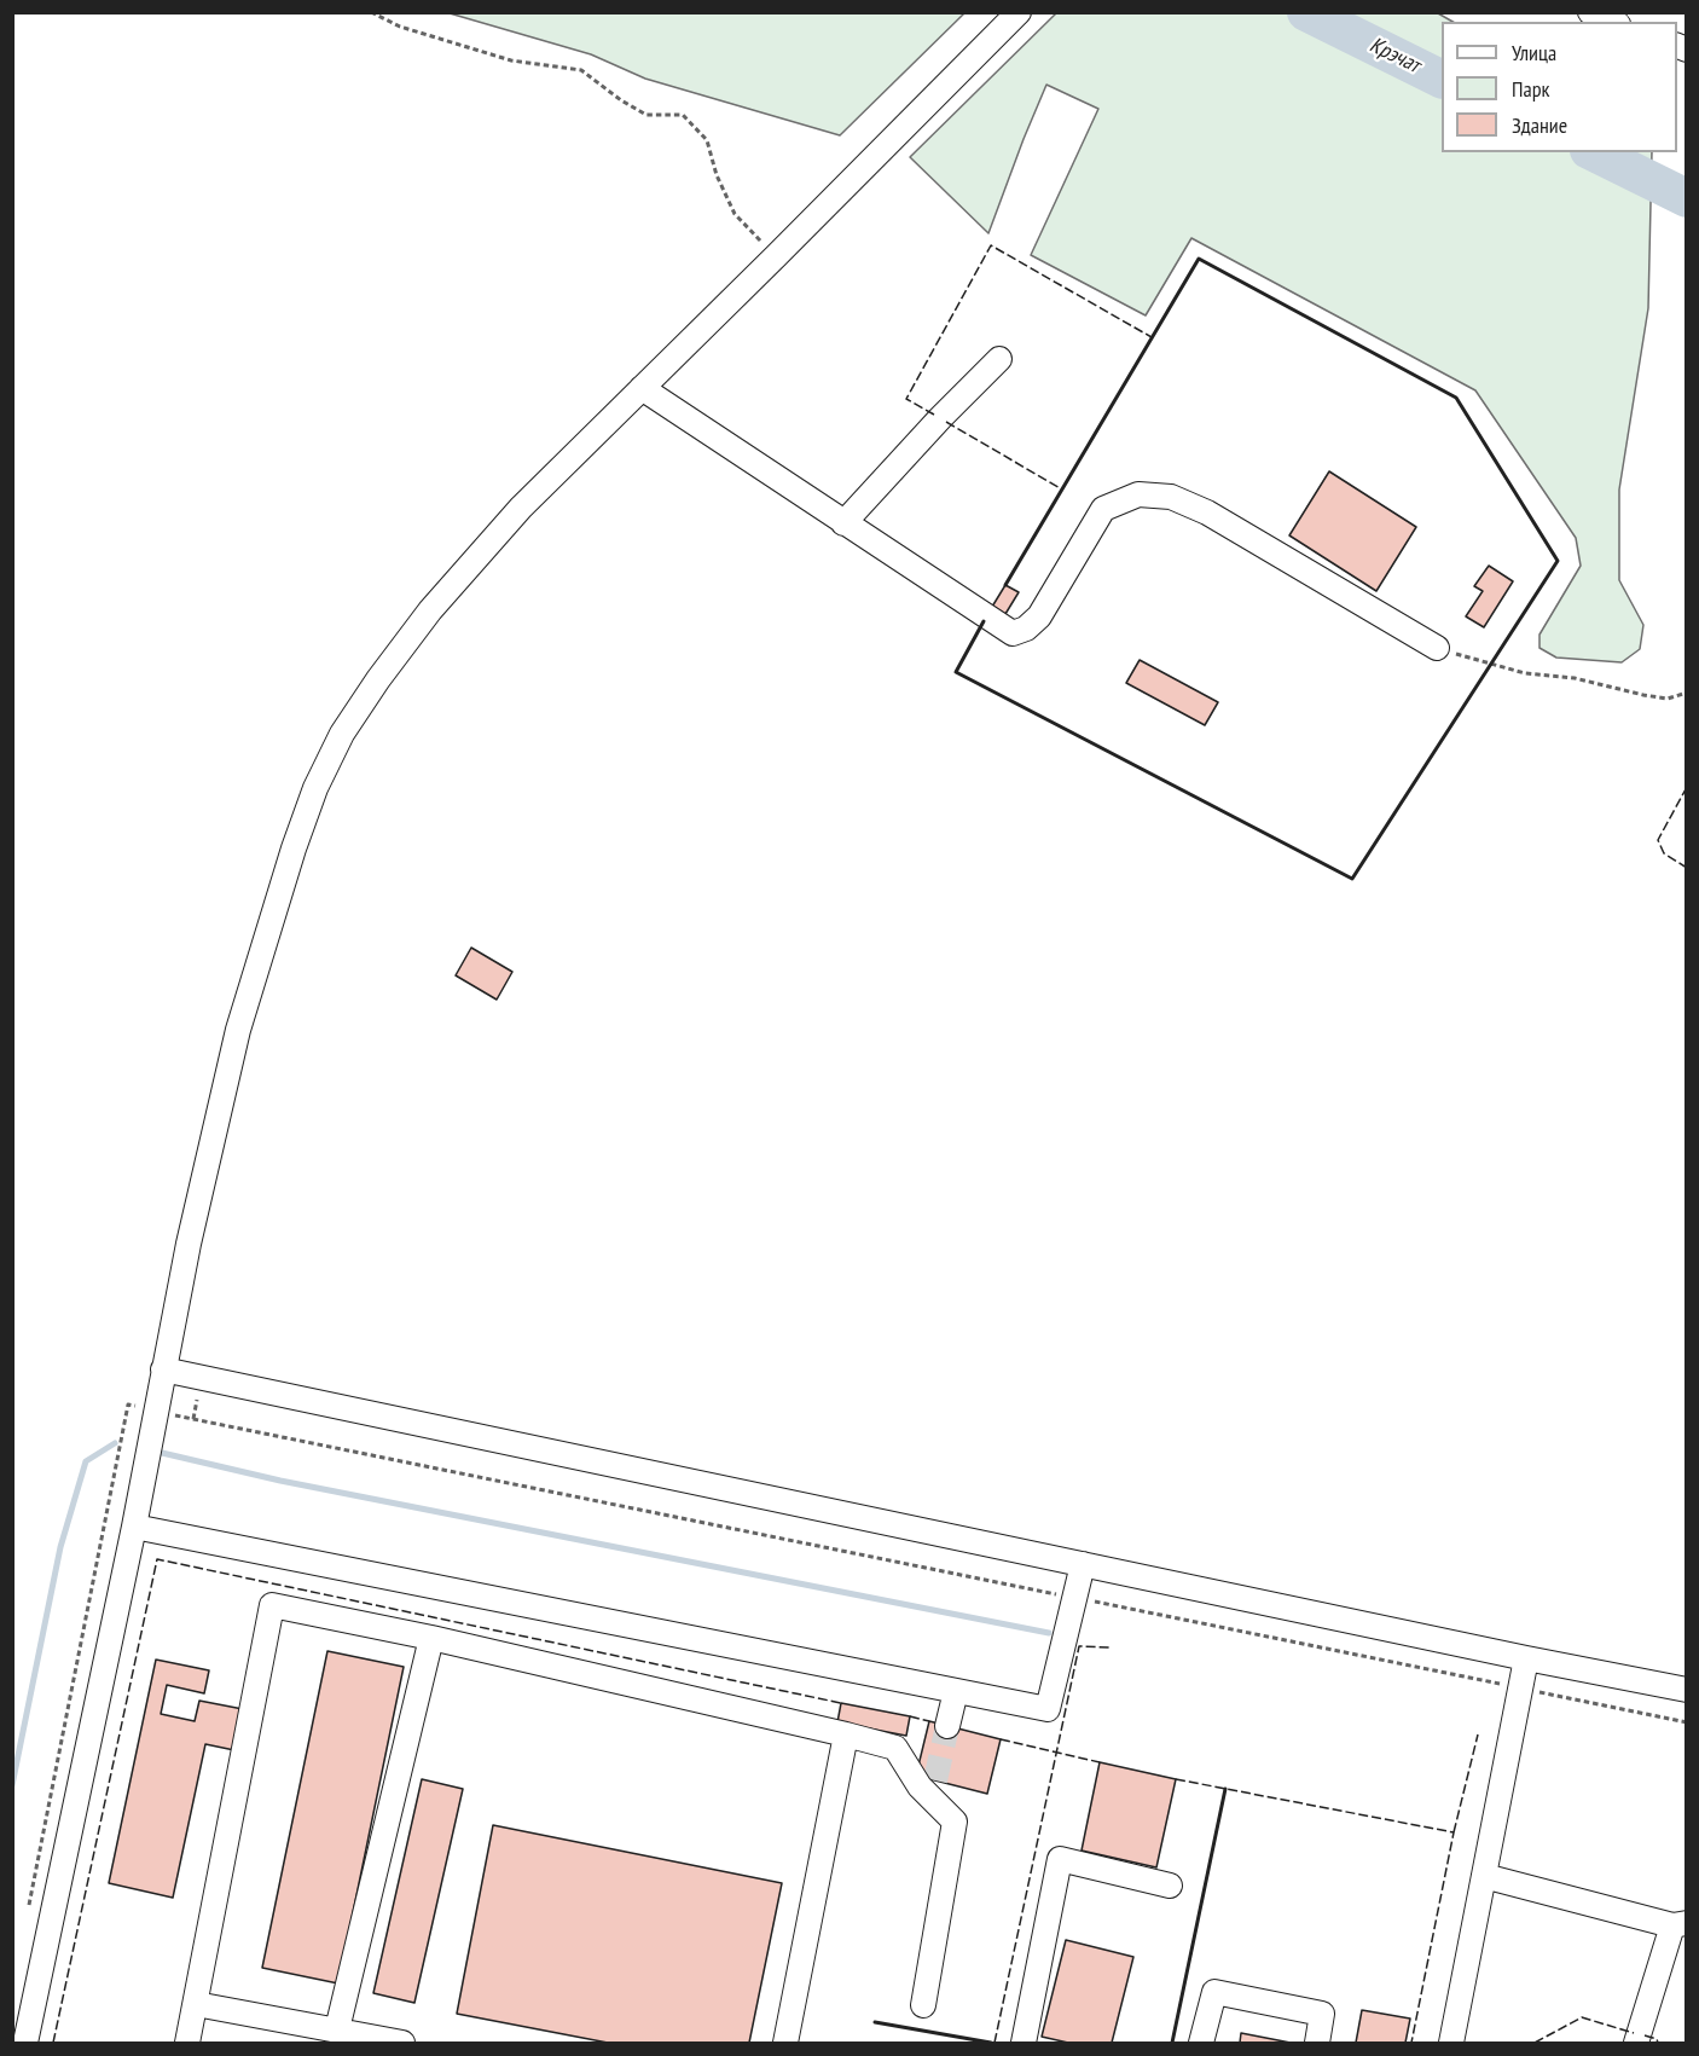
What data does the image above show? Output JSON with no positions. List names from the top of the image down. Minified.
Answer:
{"water":["Крэчат"],"legend":["Улица","Парк","Здание"]}
